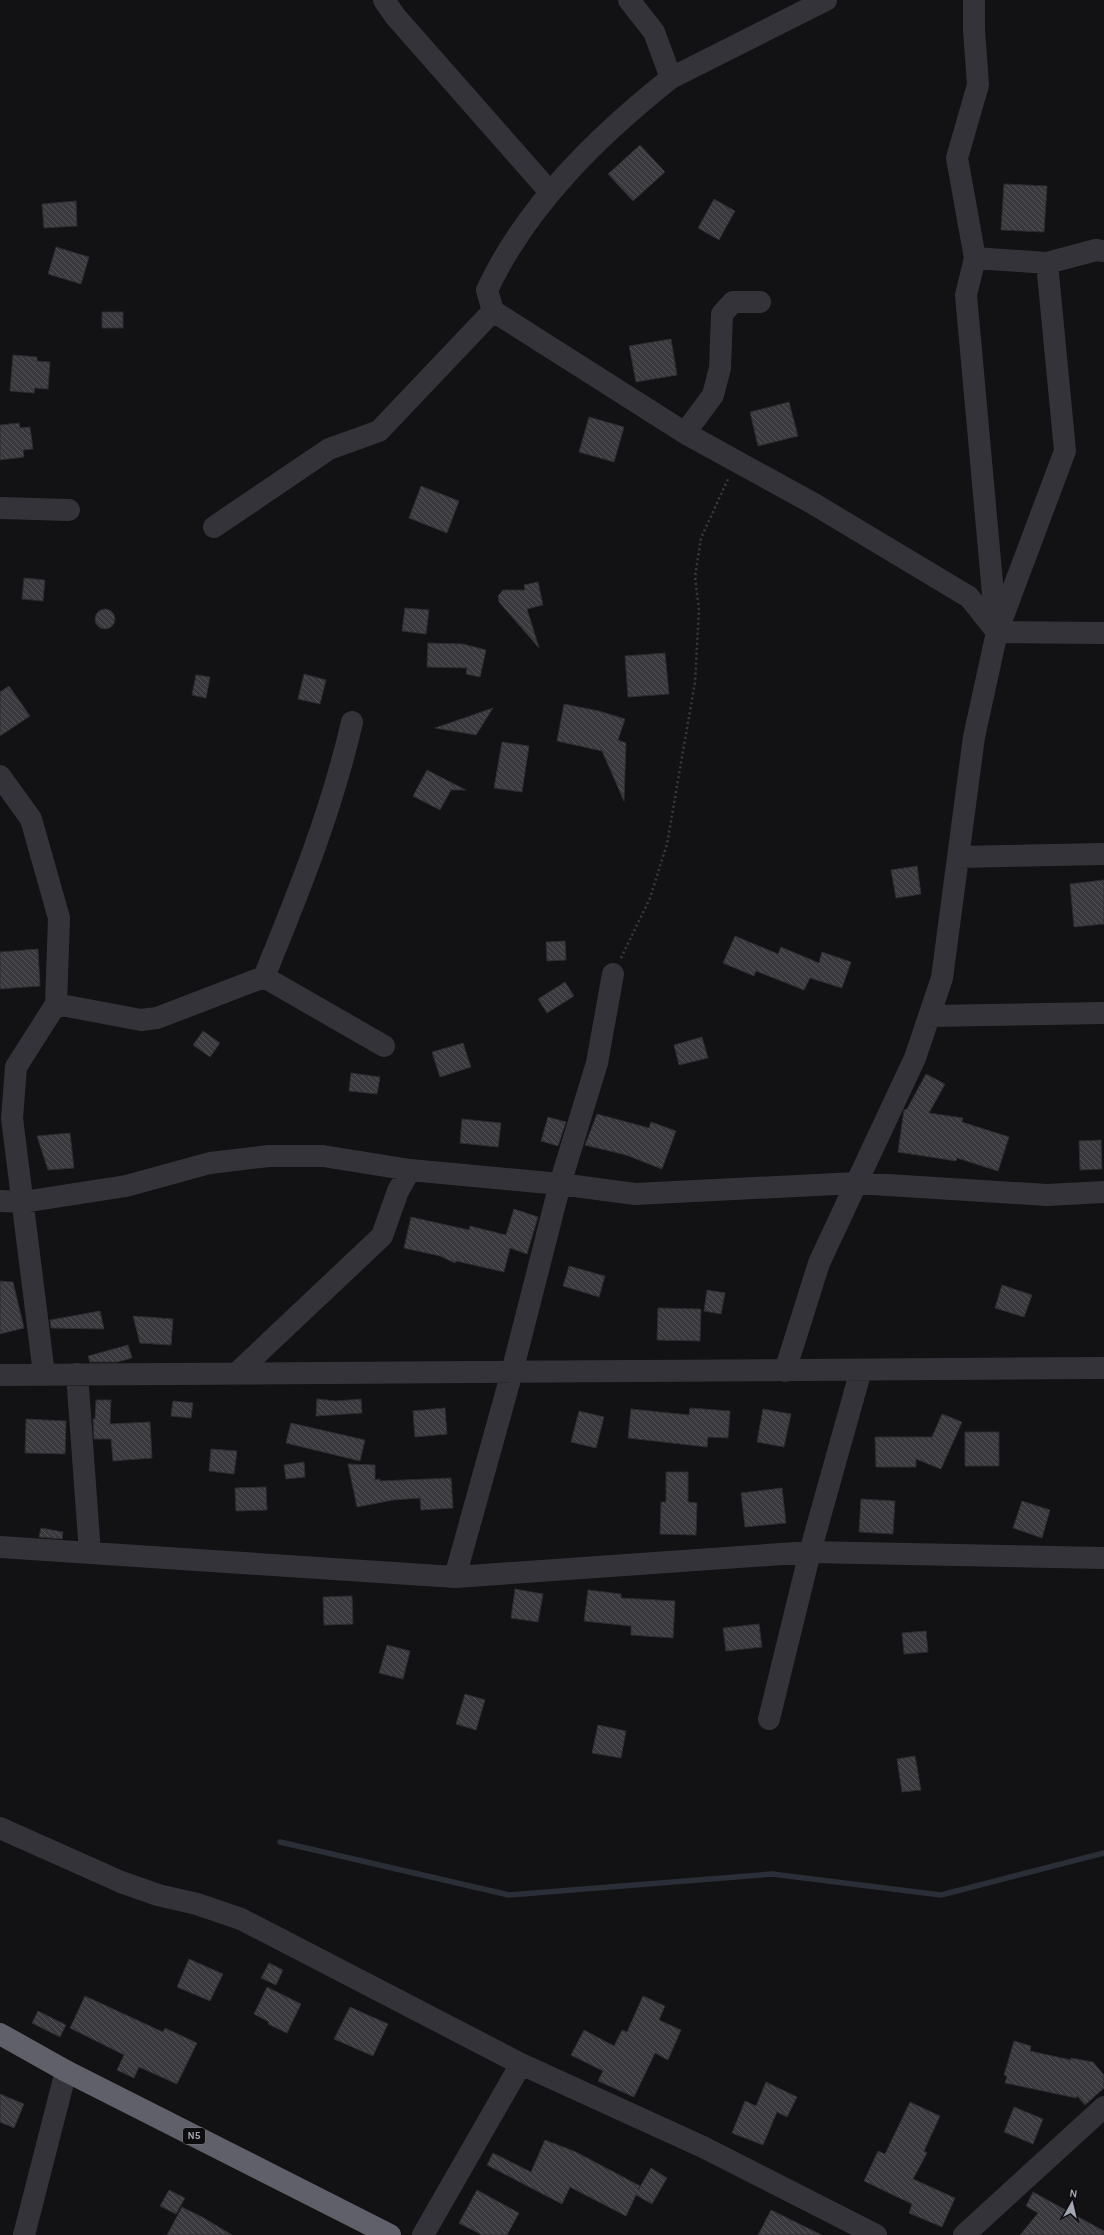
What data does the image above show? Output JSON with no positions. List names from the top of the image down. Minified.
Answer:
{"streets":{"highway":["N5"]},"north":"top"}
